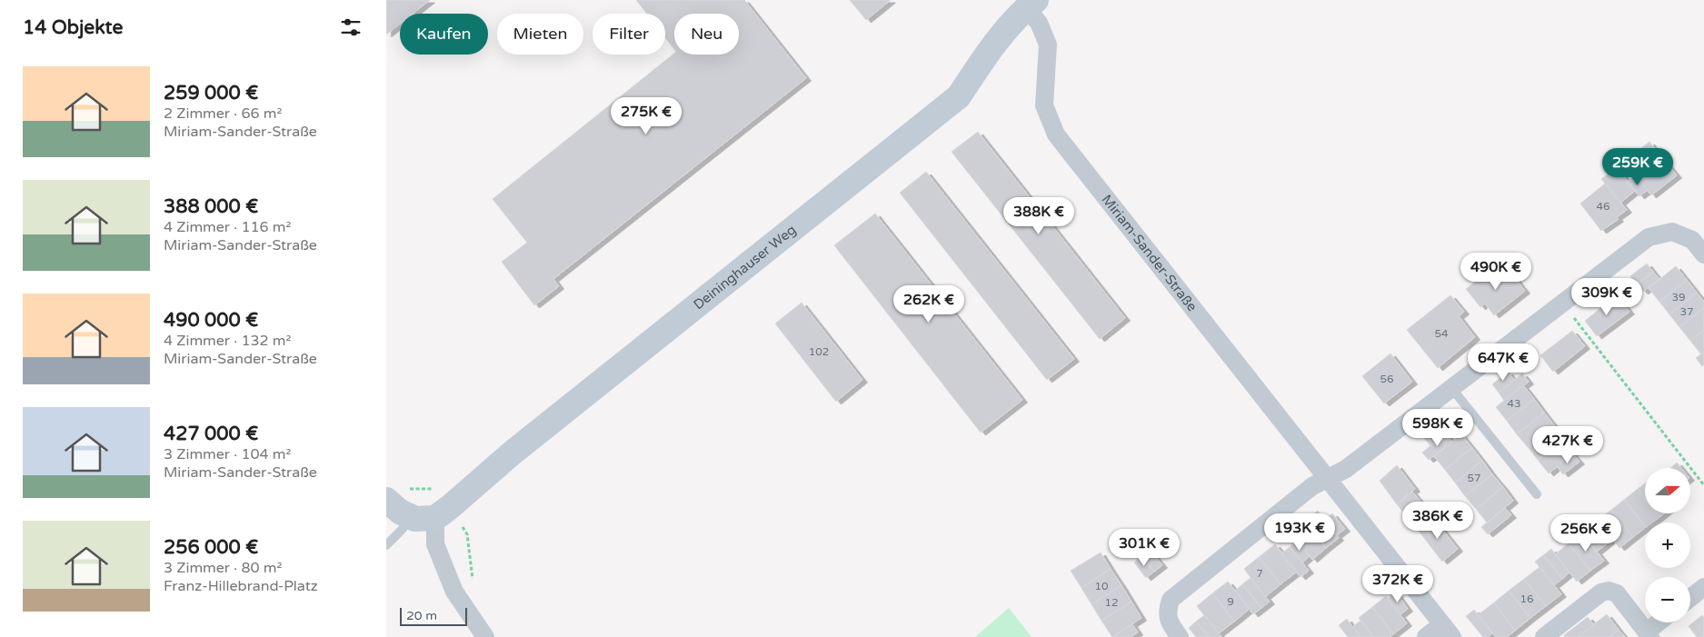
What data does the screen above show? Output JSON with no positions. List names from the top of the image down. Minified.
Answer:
{"streets":{"street":["Miriam-Sander-Straße","Deininghauser Weg"]},"crossings":[["Miriam-Sander-Straße","Deininghauser Weg"]],"house_numbers":["46","39","37","54","102","56","43","57","7","10","16","9","12"],"scale_bar":"20 m","north":"right","page":{"heading":"14 Objekte","chip":["Kaufen","Mieten","Filter","Neu"],"list":[{"name":"259 000 €","note":"2 Zimmer · 66 m² · Miriam-Sander-Straße"},{"name":"388 000 €","note":"4 Zimmer · 116 m² · Miriam-Sander-Straße"},{"name":"490 000 €","note":"4 Zimmer · 132 m² · Miriam-Sander-Straße"},{"name":"427 000 €","note":"3 Zimmer · 104 m² · Miriam-Sander-Straße"},{"name":"256 000 €","note":"3 Zimmer · 80 m² · Franz-Hillebrand-Platz"}],"price":["275K €","259K €","388K €","490K €","309K €","262K €","647K €","598K €","427K €","386K €","193K €","256K €","301K €","372K €"],"map_buttons":["+","−"],"scale":"20 m"}}
